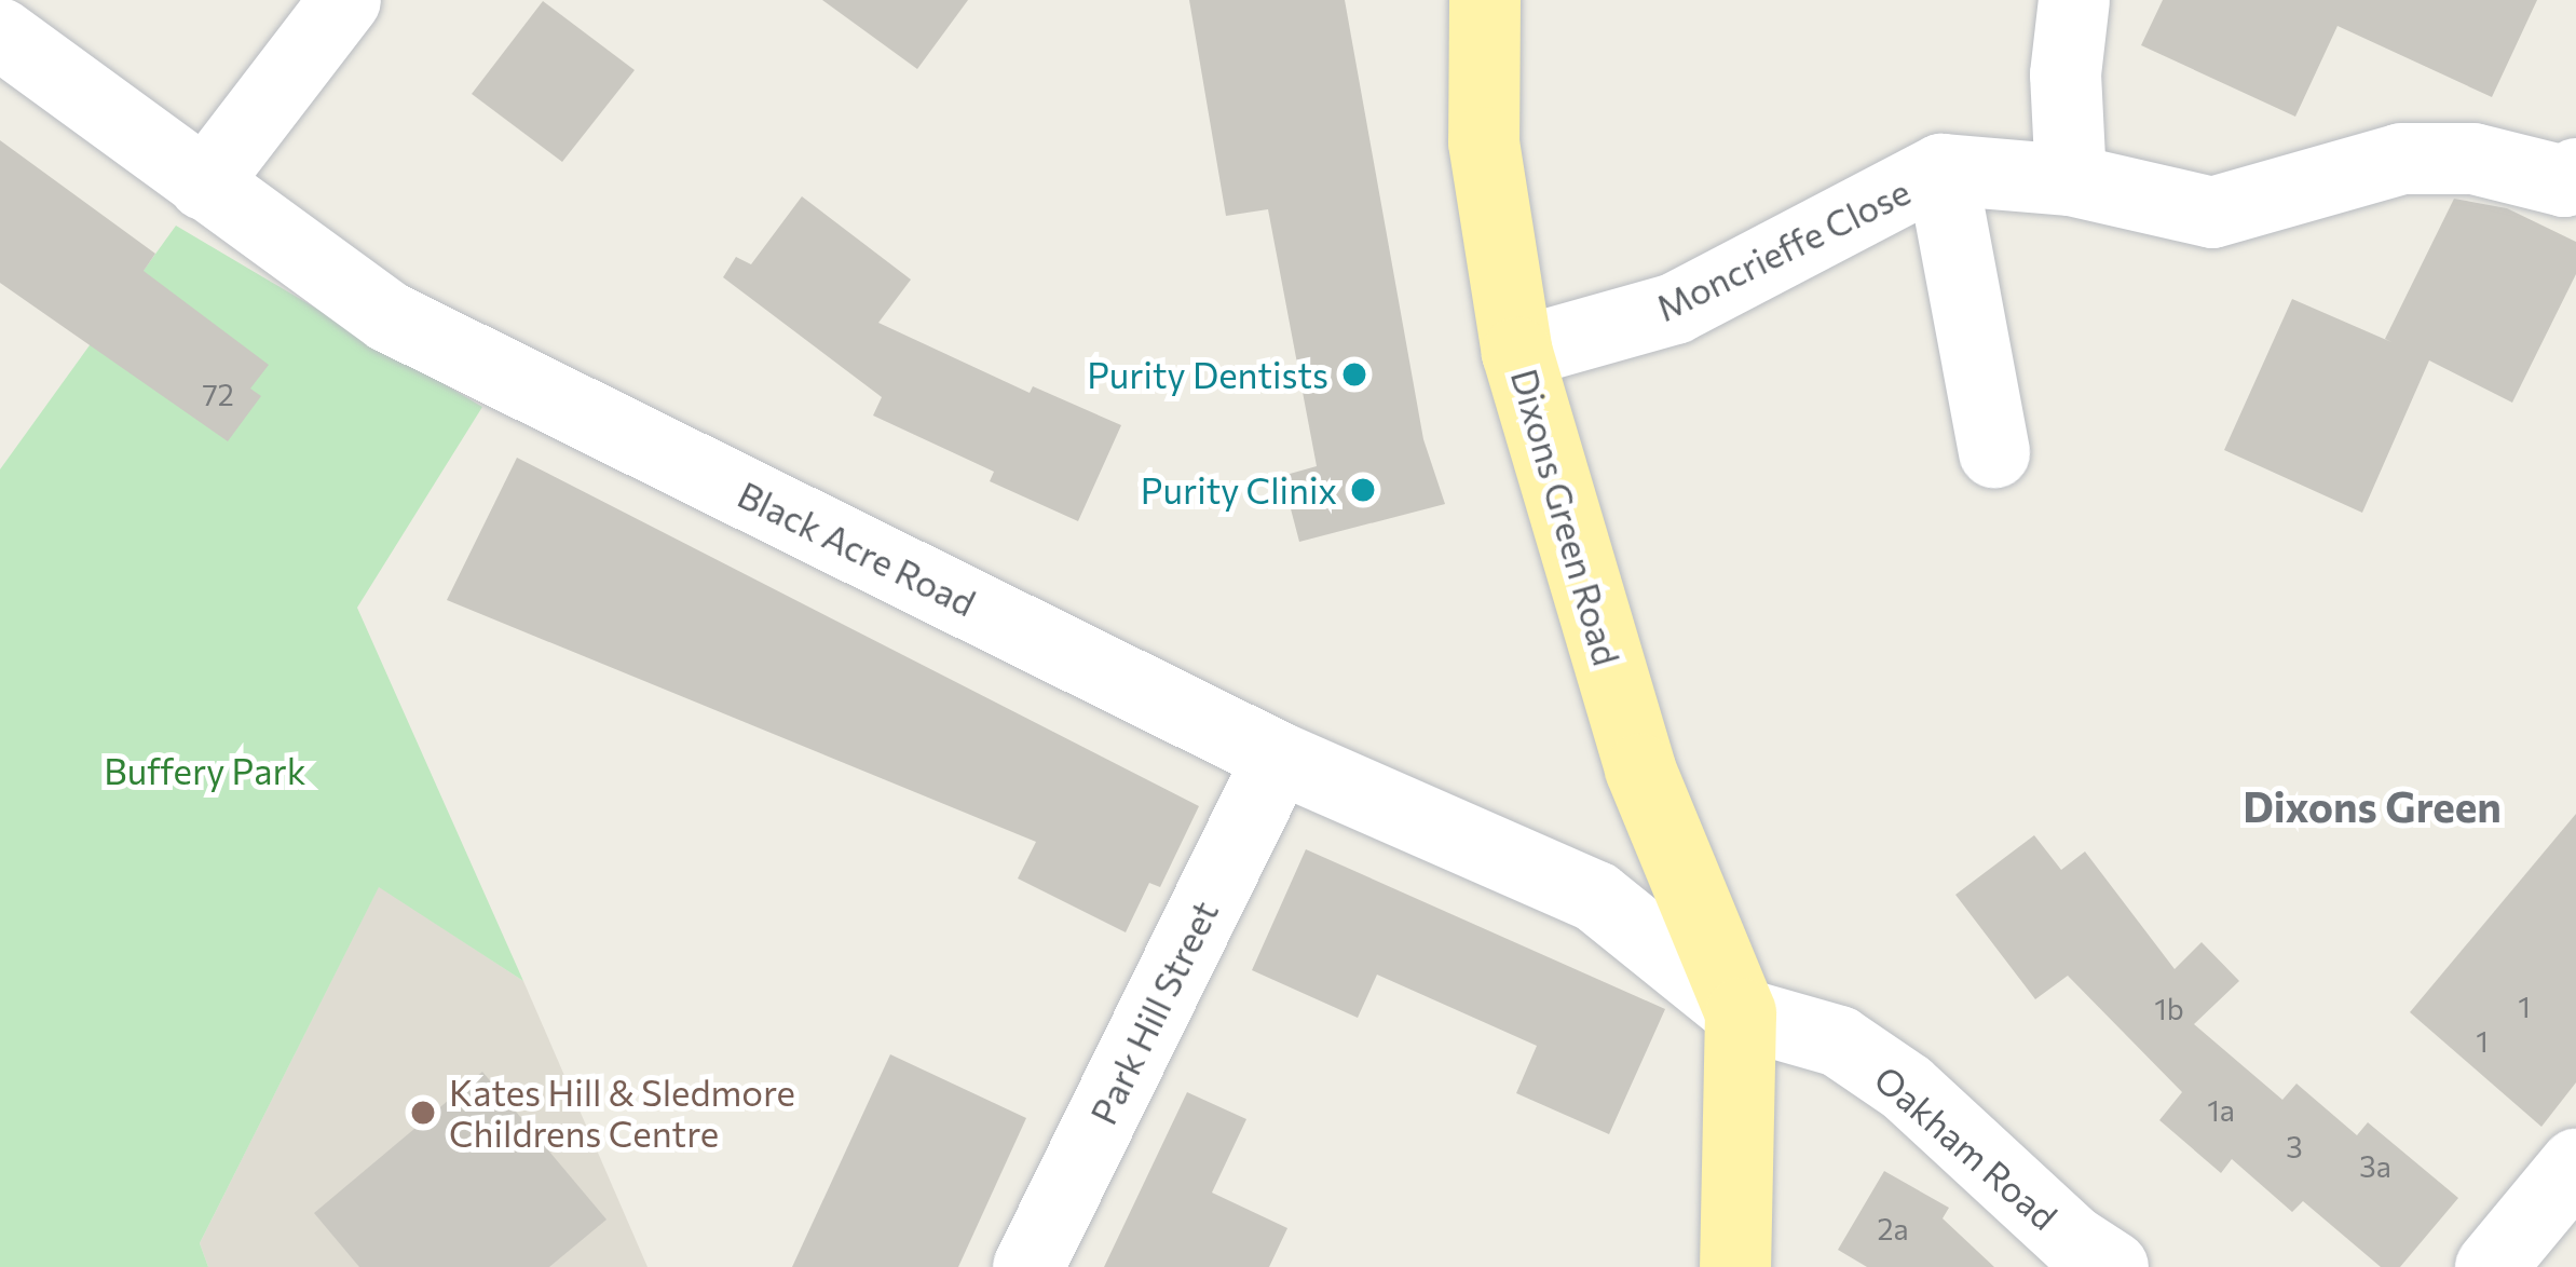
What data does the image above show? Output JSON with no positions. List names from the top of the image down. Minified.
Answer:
{"streets":{"main road":["Dixons Green Road"],"street":["Moncrieffe Close","Black Acre Road","Park Hill Street","Oakham Road"]},"crossings":[["Moncrieffe Close","Dixons Green Road"],["Dixons Green Road","Black Acre Road"],["Dixons Green Road","Oakham Road"],["Black Acre Road","Park Hill Street"],["Black Acre Road","Oakham Road"]],"districts":["Dixons Green"],"parks":["Buffery Park"],"places":["Purity Dentists","Purity Clinix","Kates Hill & Sledmore Childrens Centre"],"house_numbers":["72","1","1b","1","1a","3","3a","2a"]}
